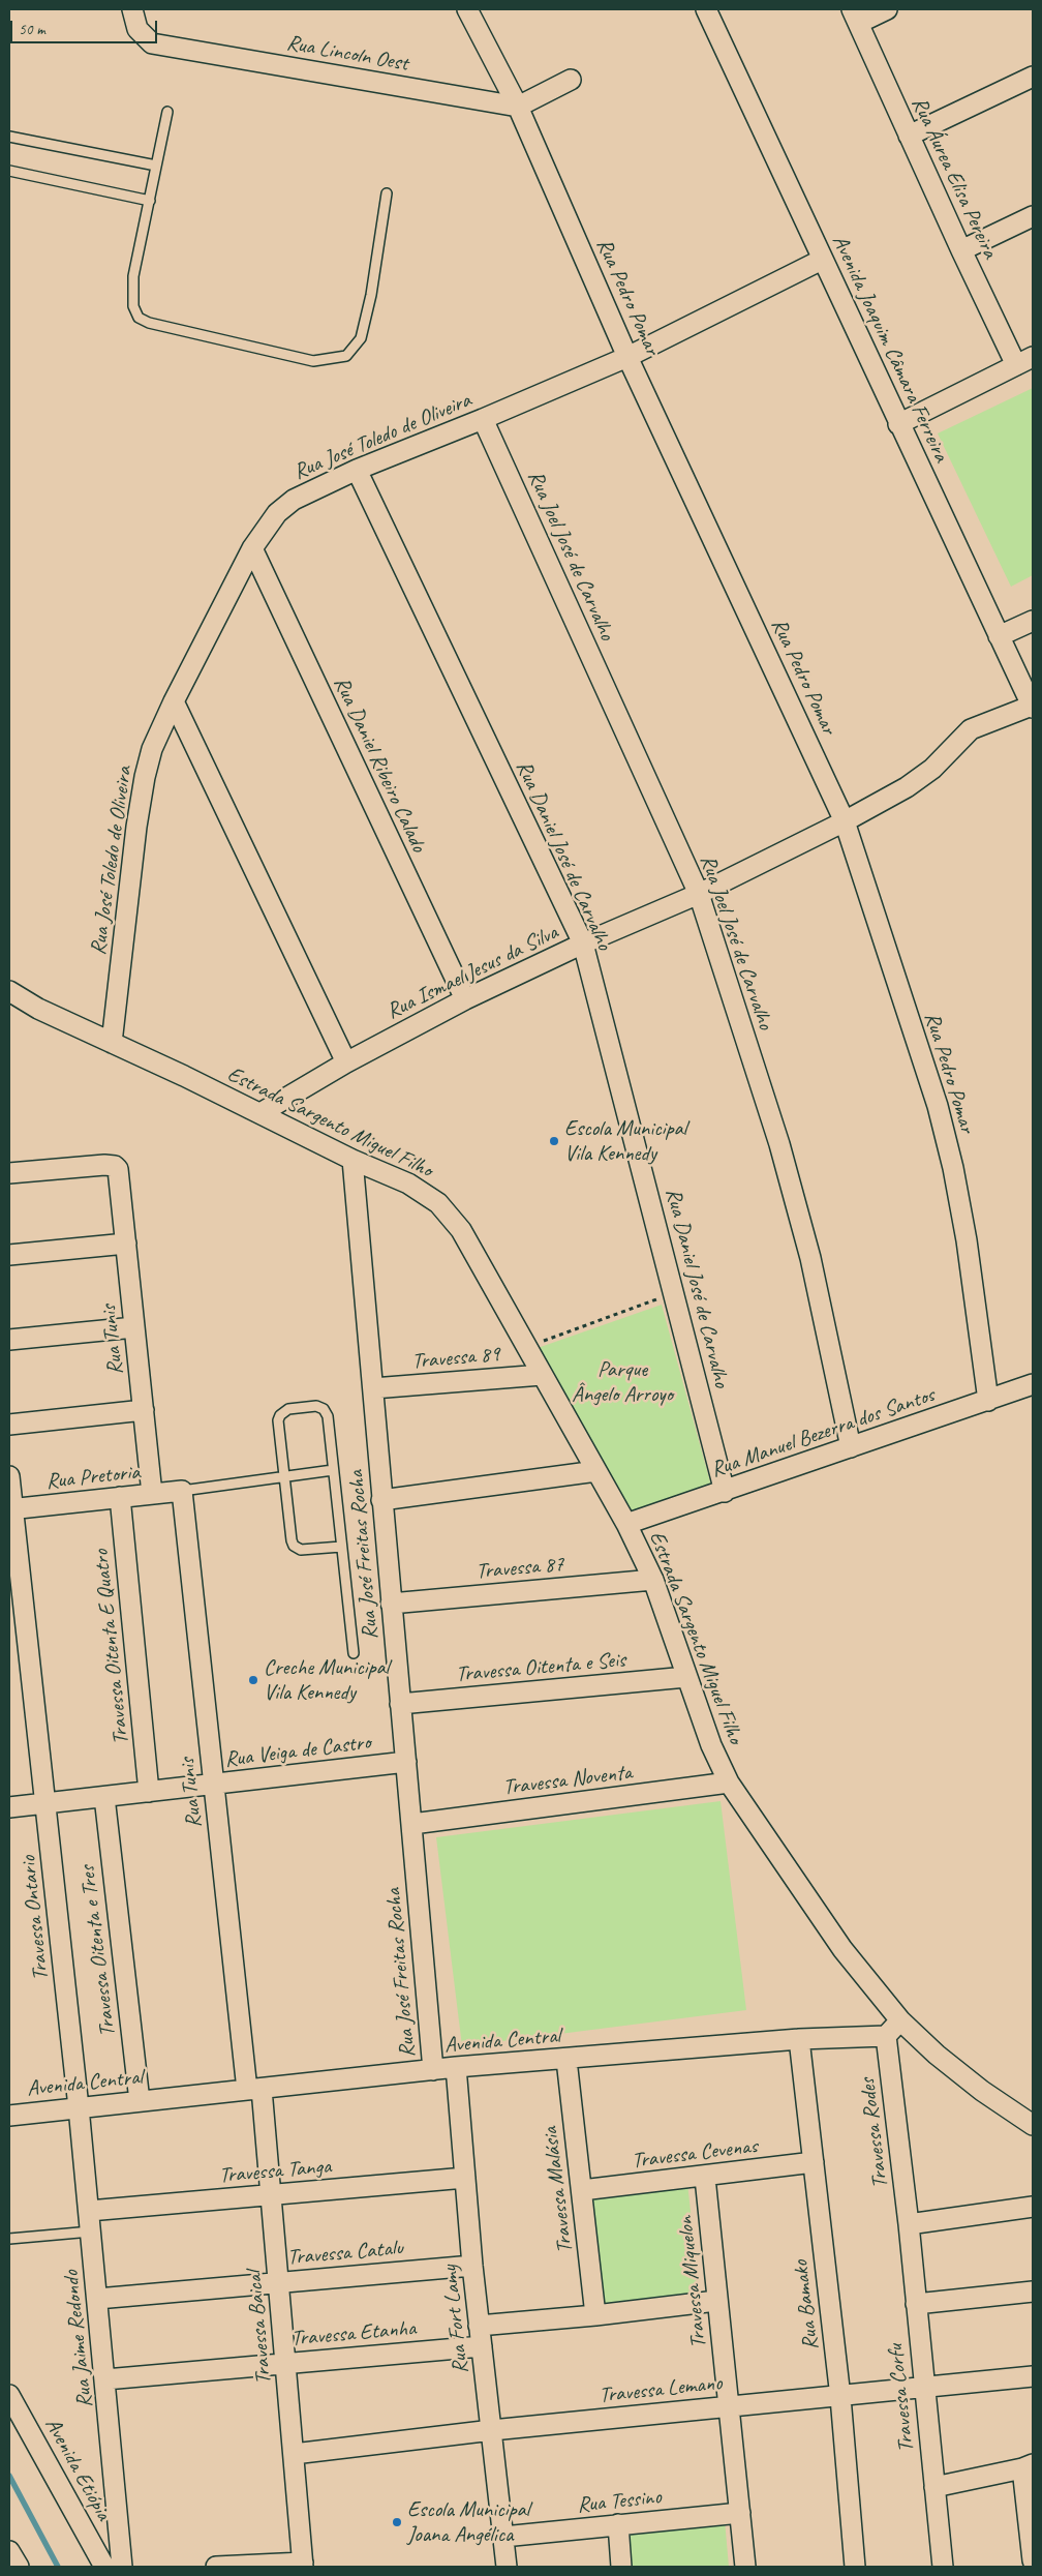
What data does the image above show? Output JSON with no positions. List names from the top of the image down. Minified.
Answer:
{"streets":{"street":["Rua Lincoln Oest","Rua Áurea Elisa Pereira","Rua Pedro Pomar","Avenida Joaquim Câmara Ferreira","Rua José Toledo de Oliveira","Rua Joel José de Carvalho","Rua Daniel Ribeiro Calado","Rua Daniel José de Carvalho","Rua Ismael Jesus da Silva","Estrada Sargento Miguel Filho","Rua Tunis","Travessa 89","Rua Manuel Bezerra dos Santos","Rua Pretoria","Rua José Freitas Rocha","Travessa 87","Travessa Oitenta E Quatro","Travessa Oitenta e Seis","Rua Veiga de Castro","Travessa Noventa","Travessa Ontario","Travessa Oitenta e Tres","Avenida Central","Travessa Rodes","Travessa Cevenas","Travessa Tanga","Travessa Malásia","Travessa Catalu","Travessa Miquelon","Rua Bamako","Rua Fort Lamy","Travessa Baical","Travessa Etanha","Rua Jaime Redondo","Travessa Lemano","Travessa Corfu","Avenida Etiópia","Rua Tessino"]},"crossings":[["Rua Lincoln Oest","Rua Pedro Pomar"],["Rua Pedro Pomar","Rua José Toledo de Oliveira"],["Rua Pedro Pomar","Rua Ismael Jesus da Silva"],["Rua Pedro Pomar","Rua Manuel Bezerra dos Santos"],["Avenida Joaquim Câmara Ferreira","Rua José Toledo de Oliveira"],["Avenida Joaquim Câmara Ferreira","Rua Ismael Jesus da Silva"],["Rua José Toledo de Oliveira","Rua Joel José de Carvalho"],["Rua José Toledo de Oliveira","Rua Daniel Ribeiro Calado"],["Rua José Toledo de Oliveira","Rua Daniel José de Carvalho"],["Rua José Toledo de Oliveira","Estrada Sargento Miguel Filho"],["Rua Joel José de Carvalho","Rua Ismael Jesus da Silva"],["Rua Joel José de Carvalho","Rua Manuel Bezerra dos Santos"],["Rua Daniel Ribeiro Calado","Rua Ismael Jesus da Silva"],["Rua Daniel José de Carvalho","Rua Ismael Jesus da Silva"],["Rua Daniel José de Carvalho","Rua Manuel Bezerra dos Santos"],["Rua Ismael Jesus da Silva","Estrada Sargento Miguel Filho"],["Estrada Sargento Miguel Filho","Travessa 89"],["Estrada Sargento Miguel Filho","Rua Manuel Bezerra dos Santos"],["Estrada Sargento Miguel Filho","Rua José Freitas Rocha"],["Estrada Sargento Miguel Filho","Travessa 87"],["Estrada Sargento Miguel Filho","Travessa Oitenta e Seis"],["Estrada Sargento Miguel Filho","Travessa Noventa"],["Rua Tunis","Rua Pretoria"],["Rua Tunis","Rua Veiga de Castro"],["Rua Tunis","Avenida Central"],["Rua Tunis","Travessa Baical"],["Travessa 89","Rua José Freitas Rocha"],["Rua Pretoria","Travessa Oitenta E Quatro"],["Rua Pretoria","Travessa Ontario"],["Rua José Freitas Rocha","Travessa 87"],["Rua José Freitas Rocha","Travessa Oitenta e Seis"],["Rua José Freitas Rocha","Rua Veiga de Castro"],["Rua José Freitas Rocha","Travessa Noventa"],["Rua José Freitas Rocha","Avenida Central"],["Travessa Oitenta E Quatro","Rua Veiga de Castro"],["Rua Veiga de Castro","Travessa Ontario"],["Rua Veiga de Castro","Travessa Oitenta e Tres"],["Travessa Ontario","Avenida Central"],["Travessa Ontario","Rua Jaime Redondo"],["Travessa Oitenta e Tres","Avenida Central"],["Avenida Central","Travessa Rodes"],["Avenida Central","Travessa Malásia"],["Avenida Central","Rua Bamako"],["Avenida Central","Rua Fort Lamy"],["Avenida Central","Travessa Baical"],["Avenida Central","Rua Jaime Redondo"],["Travessa Rodes","Travessa Corfu"],["Travessa Cevenas","Travessa Malásia"],["Travessa Cevenas","Travessa Miquelon"],["Travessa Cevenas","Rua Bamako"],["Travessa Tanga","Rua Fort Lamy"],["Travessa Tanga","Travessa Baical"],["Travessa Tanga","Rua Jaime Redondo"],["Travessa Catalu","Rua Fort Lamy"],["Travessa Catalu","Travessa Baical"],["Travessa Catalu","Rua Jaime Redondo"],["Travessa Miquelon","Travessa Lemano"],["Travessa Miquelon","Rua Tessino"],["Rua Bamako","Travessa Lemano"],["Rua Fort Lamy","Travessa Etanha"],["Rua Fort Lamy","Travessa Lemano"],["Rua Fort Lamy","Rua Tessino"],["Travessa Baical","Travessa Etanha"],["Travessa Baical","Travessa Lemano"],["Travessa Etanha","Rua Jaime Redondo"],["Travessa Lemano","Travessa Corfu"]],"parks":["Parque Ângelo Arroyo"],"places":["Escola Municipal Vila Kennedy","Creche Municipal Vila Kennedy","Escola Municipal Joana Angélica"],"scale_bar":"50 m"}
